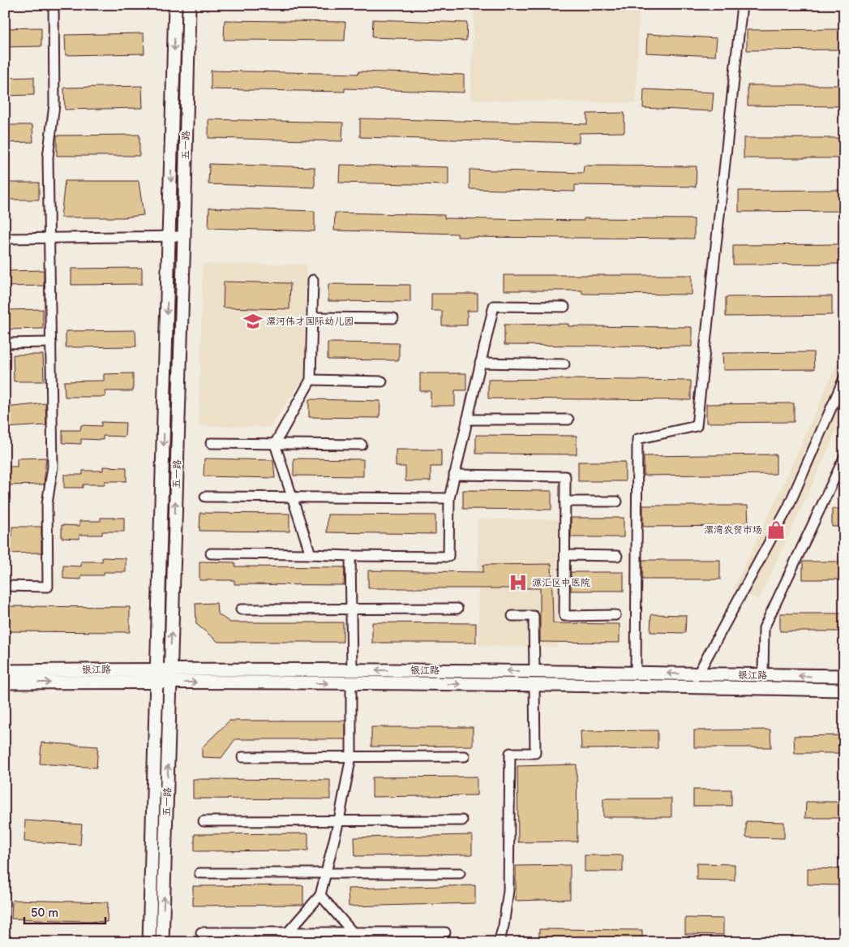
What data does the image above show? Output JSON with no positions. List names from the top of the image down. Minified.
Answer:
{"streets":{"street":["五一路","银江路"]},"crossings":[["五一路","银江路"]],"places":{"school or university":["漯河伟才国际幼儿园"],"shop":["漯湾农贸市场"],"hospital":["源汇区中医院"]},"scale_bar":"50 m"}
